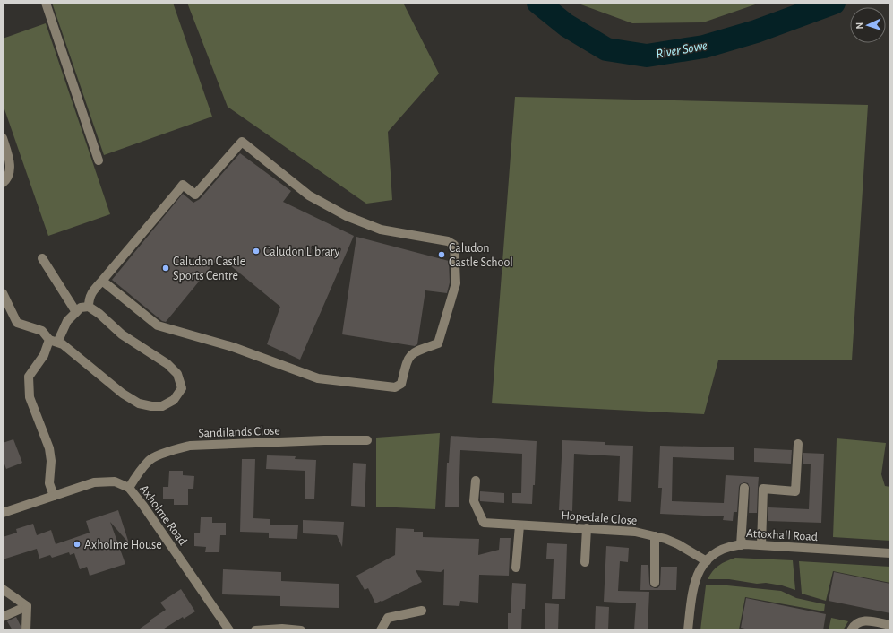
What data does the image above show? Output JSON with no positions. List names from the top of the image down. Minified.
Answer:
{"streets":{"street":["Sandilands Close","Axholme Road","Hopedale Close","Attoxhall Road"]},"crossings":[["Sandilands Close","Axholme Road"],["Hopedale Close","Attoxhall Road"]],"water":["River Sowe"],"places":["Caludon Library","Caludon Castle School","Caludon Castle Sports Centre","Axholme House"],"north":"left"}
